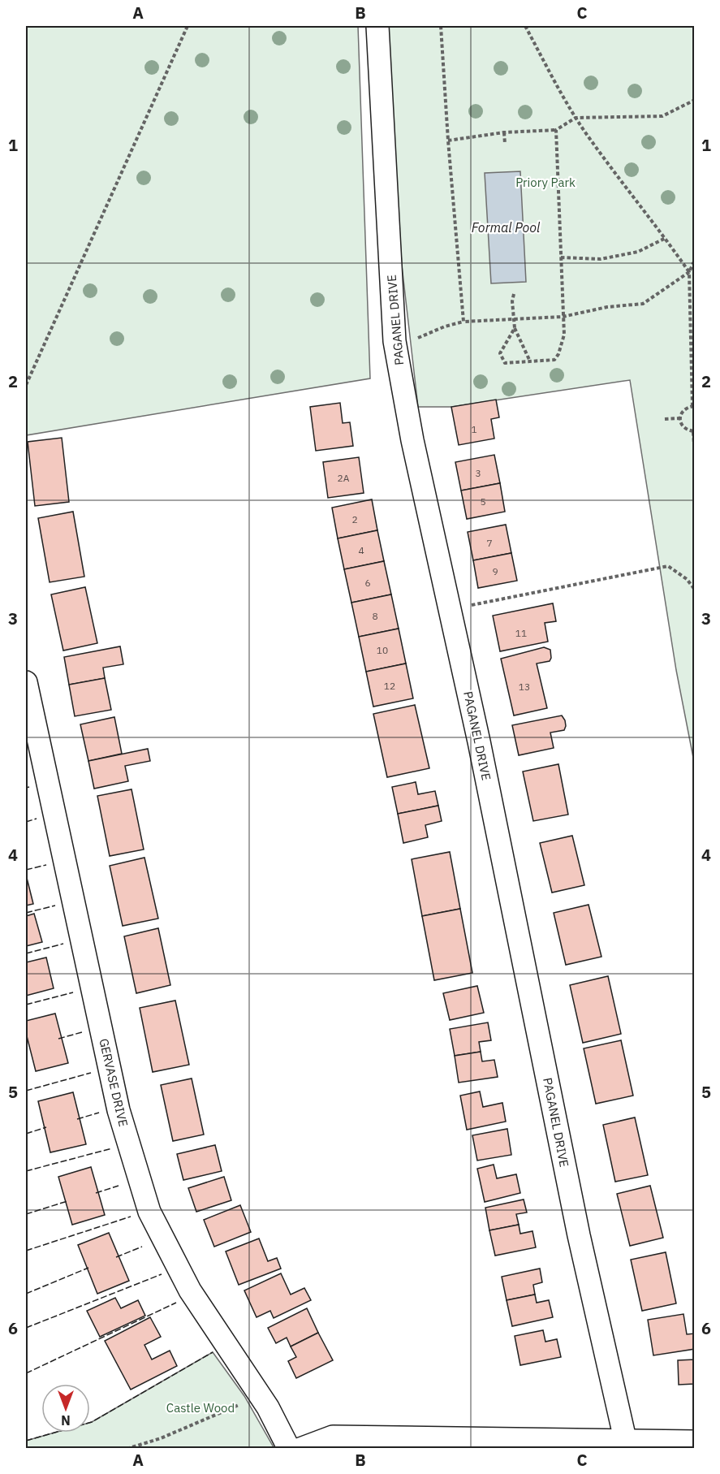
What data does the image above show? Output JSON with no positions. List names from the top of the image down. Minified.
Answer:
{"streets":{"street":["PAGANEL DRIVE","GERVASE DRIVE"]},"water":["Formal Pool"],"parks":["Priory Park","Castle Wood"],"house_numbers":["1","3","2A","5","2","7","4","9","6","8","11","10","12","13"],"north":"bottom","grid":{"columns":["A","B","C"],"rows":["1","2","3","4","5","6"]}}
